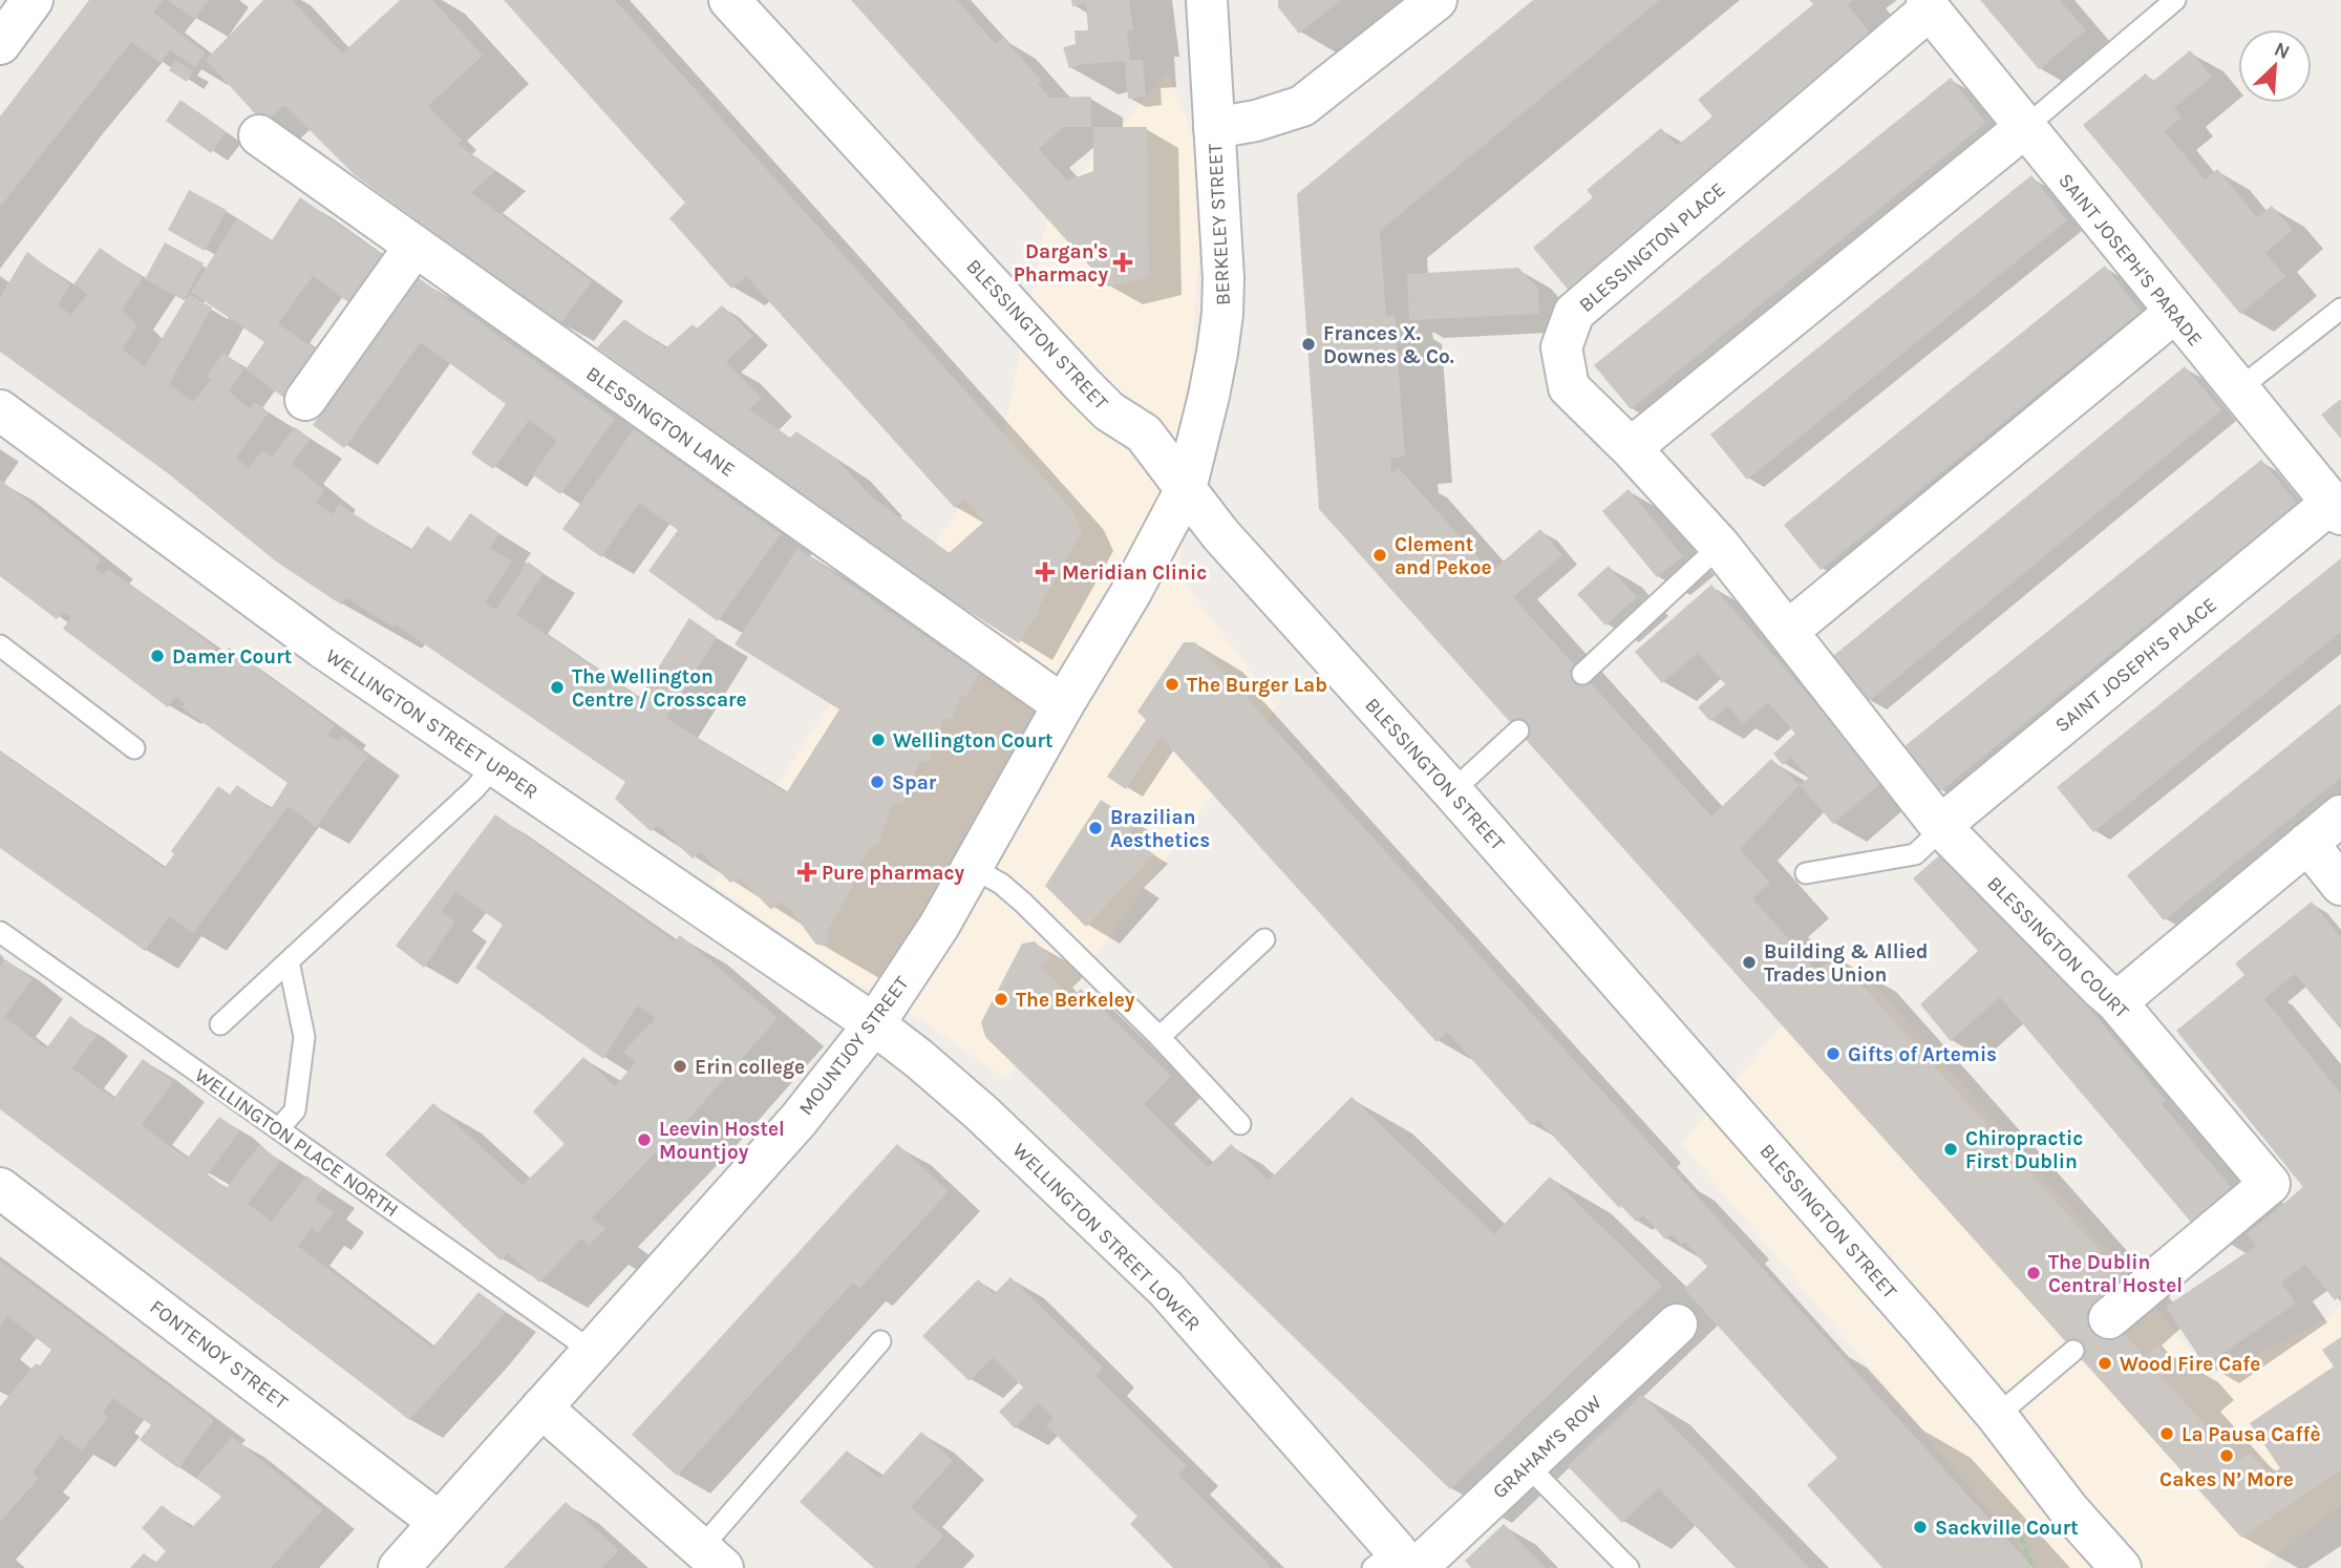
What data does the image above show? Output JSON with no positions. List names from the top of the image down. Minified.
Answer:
{"streets":{"street":["BERKELEY STREET","BLESSINGTON PLACE","SAINT JOSEPH'S PARADE","BLESSINGTON STREET","BLESSINGTON LANE","SAINT JOSEPH'S PLACE","WELLINGTON STREET UPPER","BLESSINGTON COURT","MOUNTJOY STREET","WELLINGTON STREET LOWER","FONTENOY STREET","GRAHAM'S ROW"],"lane":["WELLINGTON PLACE NORTH"]},"crossings":[["BERKELEY STREET","BLESSINGTON STREET"],["BERKELEY STREET","MOUNTJOY STREET"],["BLESSINGTON PLACE","SAINT JOSEPH'S PARADE"],["BLESSINGTON PLACE","BLESSINGTON COURT"],["SAINT JOSEPH'S PARADE","SAINT JOSEPH'S PLACE"],["BLESSINGTON STREET","MOUNTJOY STREET"],["BLESSINGTON LANE","MOUNTJOY STREET"],["SAINT JOSEPH'S PLACE","BLESSINGTON COURT"],["WELLINGTON STREET UPPER","MOUNTJOY STREET"],["WELLINGTON STREET UPPER","WELLINGTON STREET LOWER"],["MOUNTJOY STREET","WELLINGTON PLACE NORTH"],["MOUNTJOY STREET","WELLINGTON STREET LOWER"],["MOUNTJOY STREET","FONTENOY STREET"],["WELLINGTON STREET LOWER","GRAHAM'S ROW"]],"places":{"health":["Dargan's Pharmacy","Meridian Clinic","Pure pharmacy"],"other":["Frances X. Downes & Co.","Clement and Pekoe","Damer Court","The Burger Lab","The Wellington Centre / Crosscare","Wellington Court","Spar","Brazilian Aesthetics","Building & Allied Trades Union","The Berkeley","Gifts of Artemis","Erin college","Leevin Hostel Mountjoy","Chiropractic First Dublin","The Dublin Central Hostel","Wood Fire Cafe","La Pausa Caffè","Cakes N’ More","Sackville Court"]},"north":"top right"}
